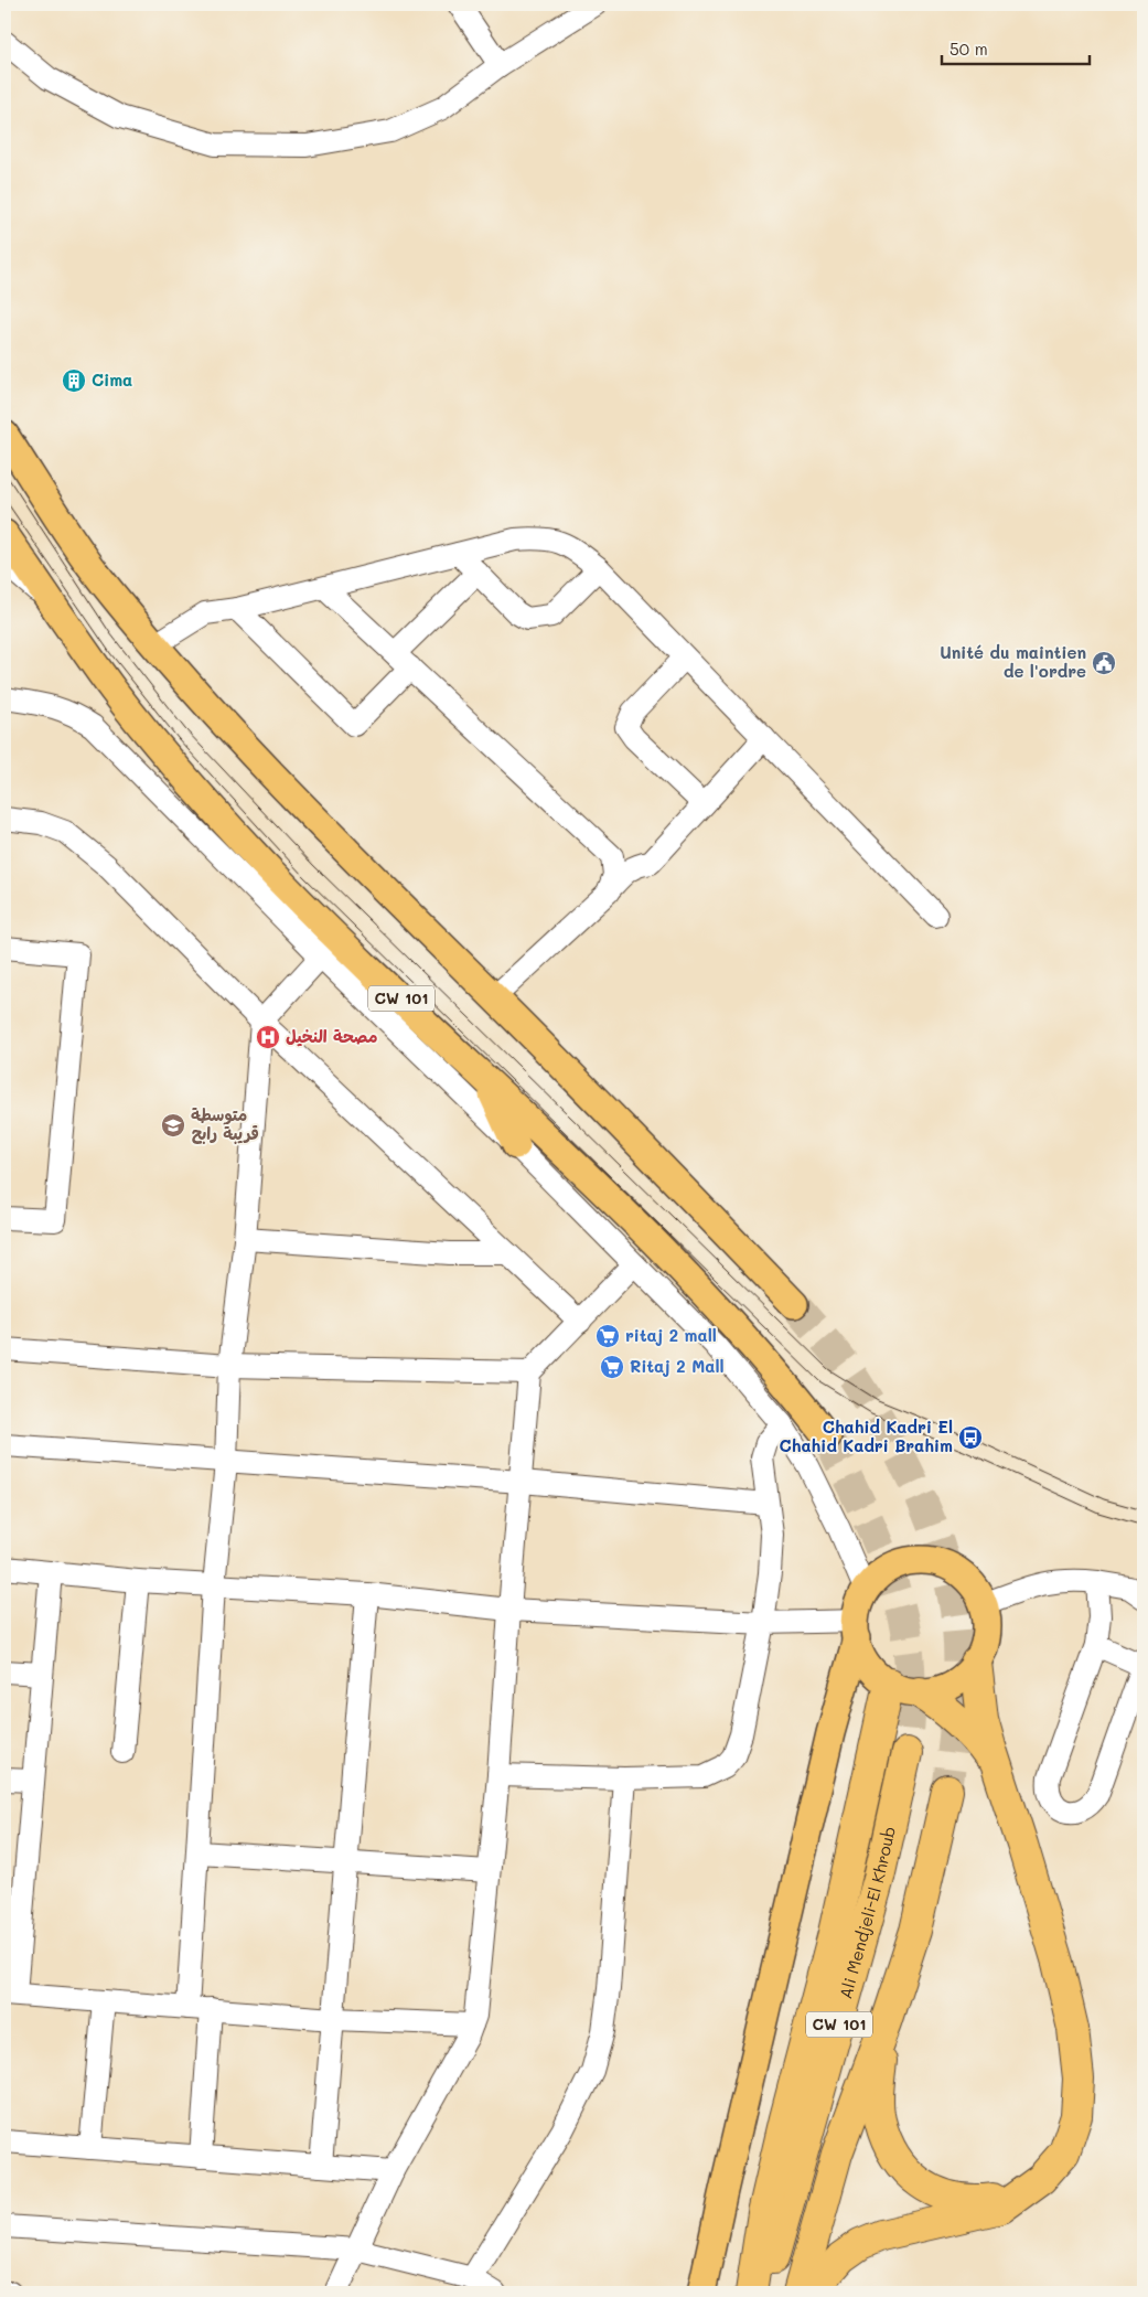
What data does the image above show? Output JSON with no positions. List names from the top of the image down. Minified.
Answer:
{"streets":{"highway":["CW 101","Ali Mendjeli-El Khroub"]},"places":{"building":["Cima"],"public building":["Unité du maintien de l'ordre"],"hospital":["مصحة النخيل"],"school or university":["متوسطة قريبة رابح"],"supermarket":["ritaj 2 mall","Ritaj 2 Mall"],"bus stop":["Chahid Kadri El Chahid Kadri Brahim"]},"scale_bar":"50 m"}
